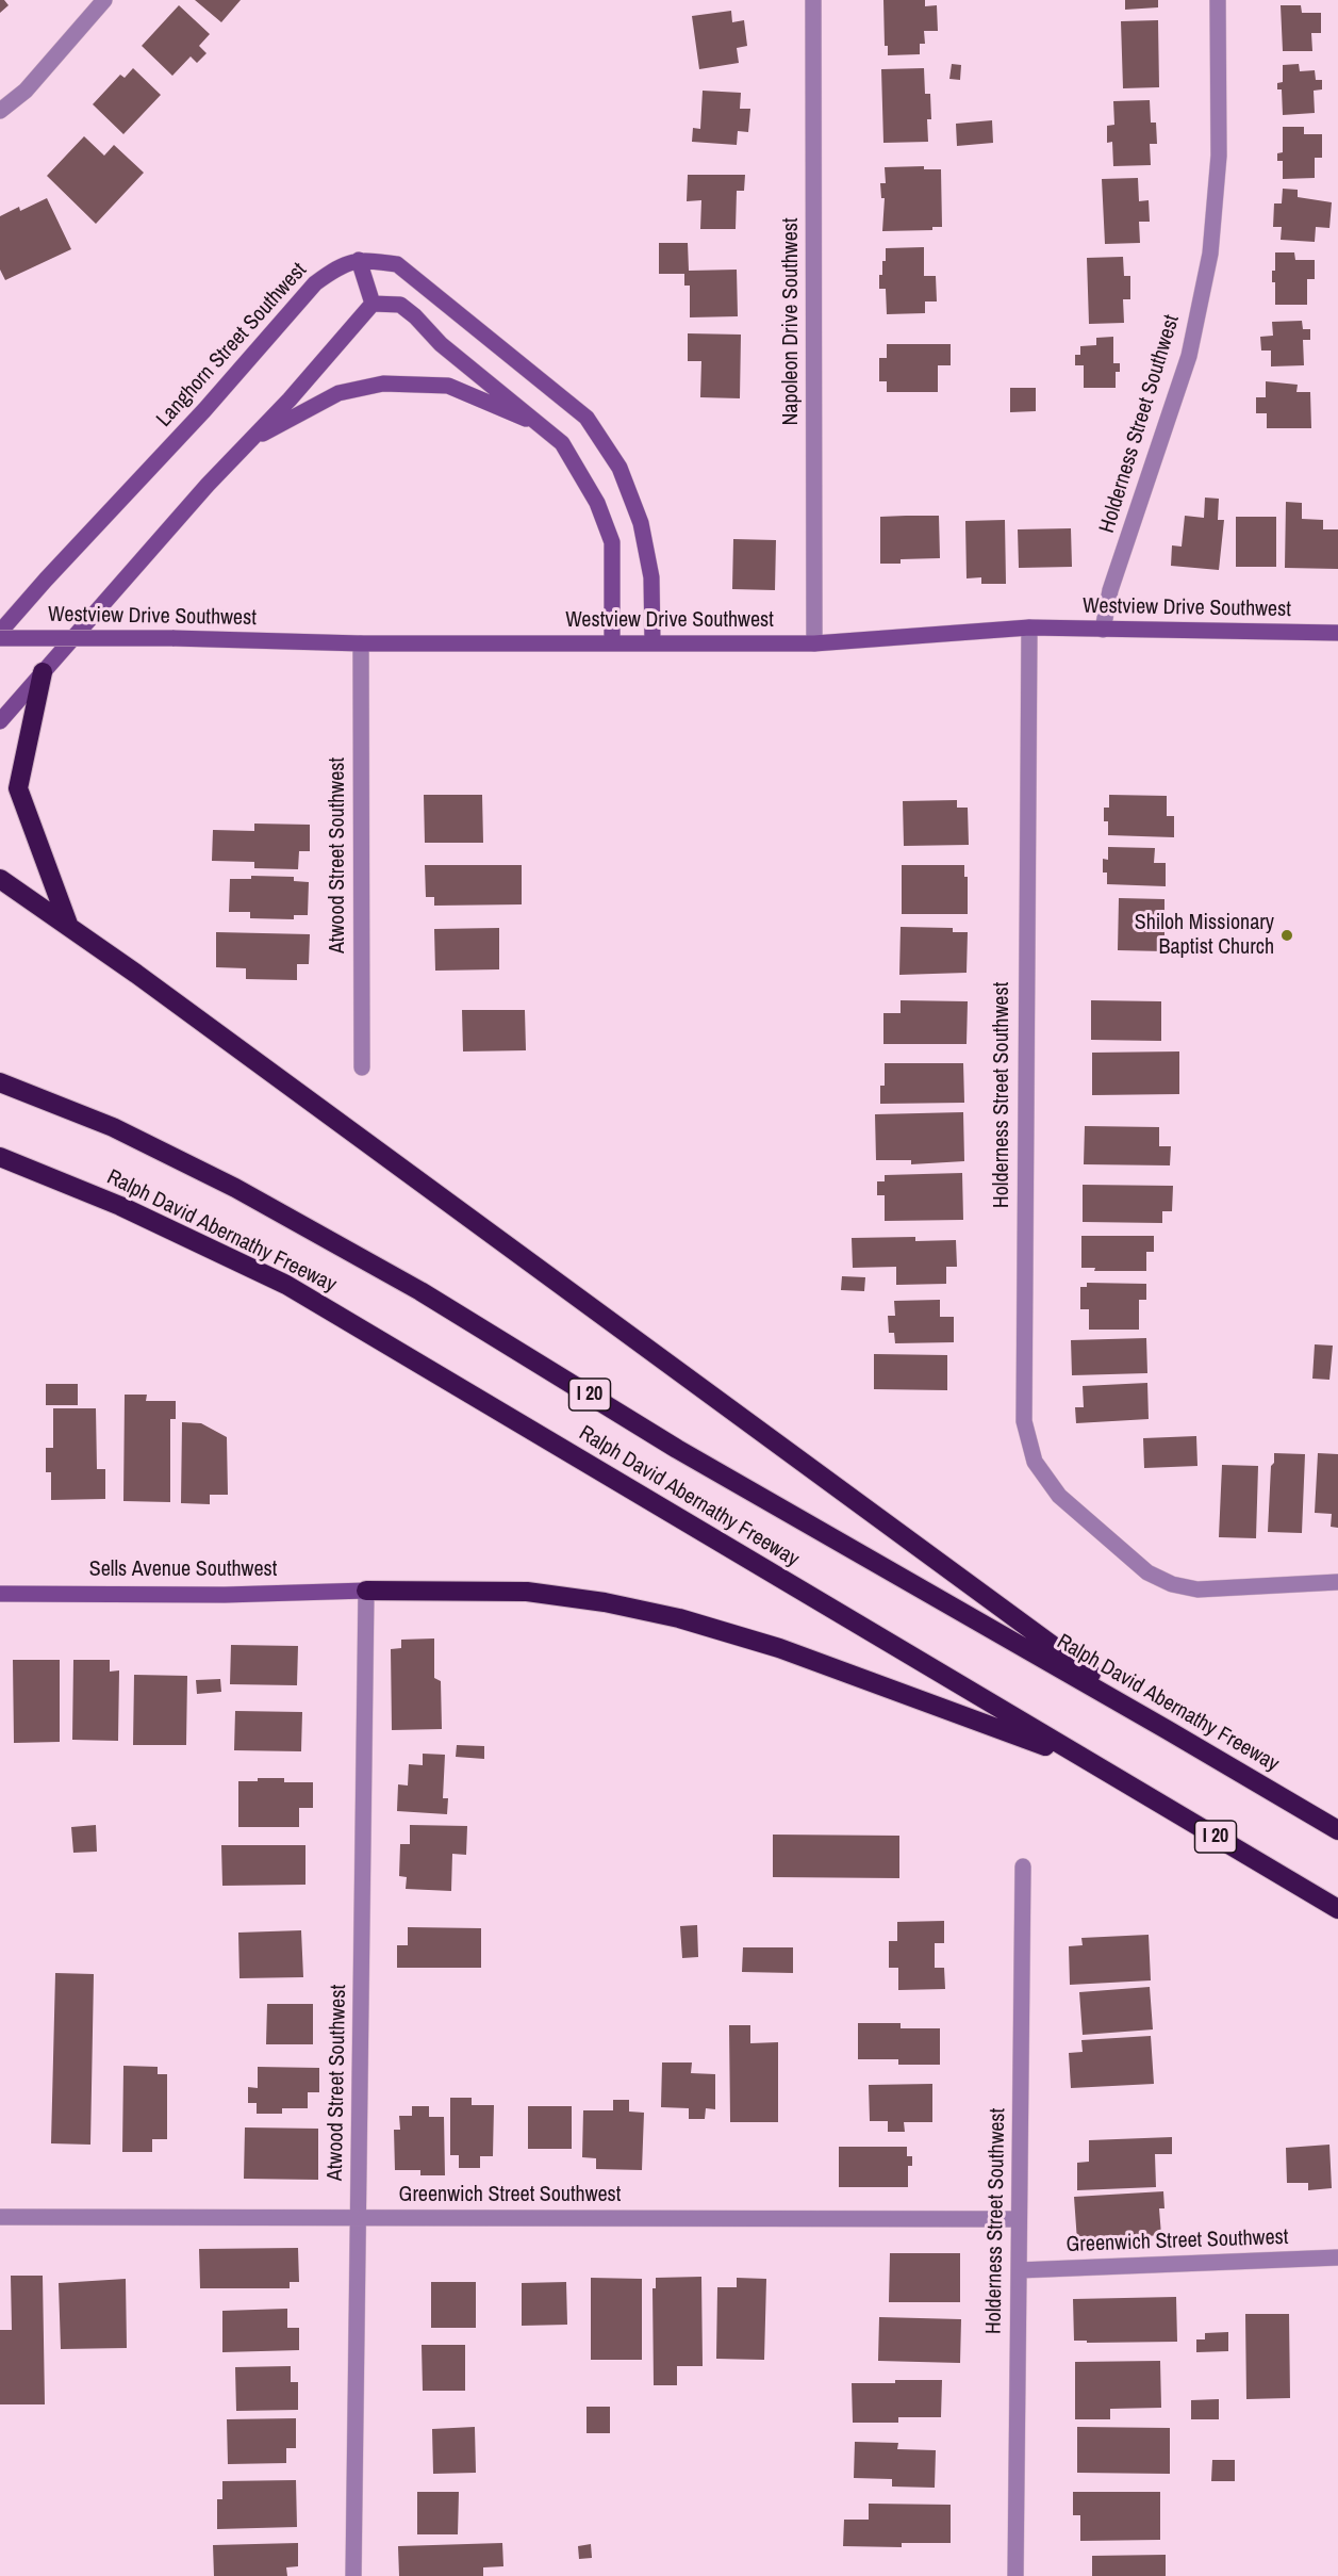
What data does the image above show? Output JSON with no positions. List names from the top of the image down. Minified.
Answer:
{"streets":{"highway":["Ralph David Abernathy Freeway","I 20"],"street":["Napoleon Drive Southwest","Langhorn Street Southwest","Holderness Street Southwest","Westview Drive Southwest","Atwood Street Southwest","Sells Avenue Southwest","Greenwich Street Southwest"]},"crossings":[["Napoleon Drive Southwest","Westview Drive Southwest"],["Holderness Street Southwest","Westview Drive Southwest"],["Holderness Street Southwest","Greenwich Street Southwest"],["Westview Drive Southwest","Atwood Street Southwest"],["Atwood Street Southwest","Sells Avenue Southwest"],["Atwood Street Southwest","Greenwich Street Southwest"]],"places":["Shiloh Missionary Baptist Church"]}
